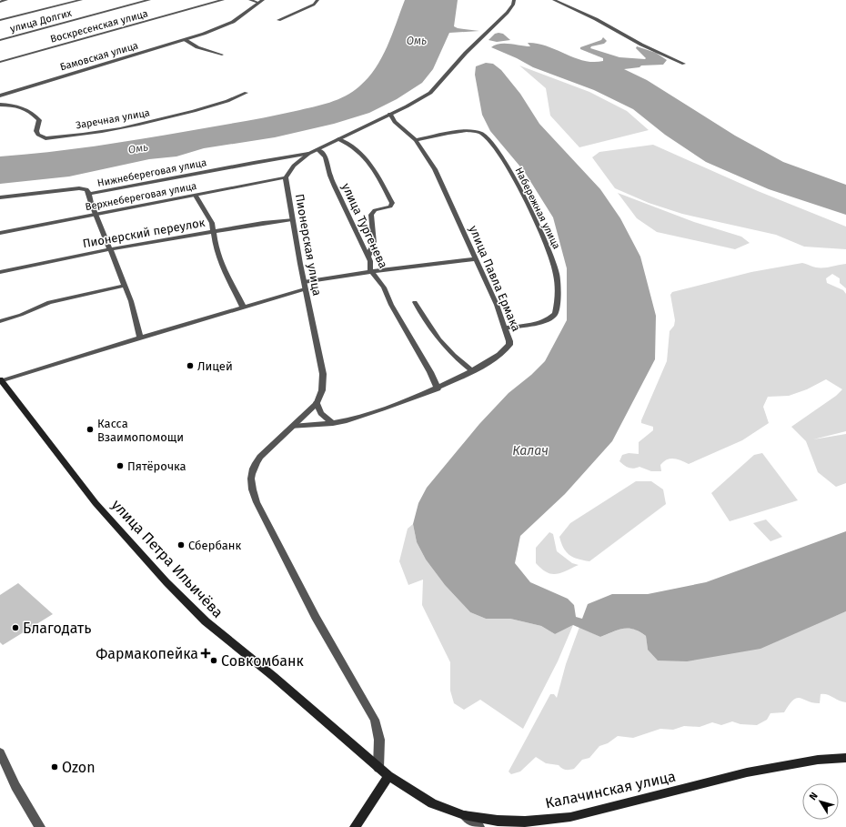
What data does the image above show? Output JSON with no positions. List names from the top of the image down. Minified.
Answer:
{"streets":{"main road":["улица Петра Ильичёва","Калачинская улица"],"street":["улица Долгих","Воскресенская улица","Бамовская улица","Заречная улица","Нижнебереговая улица","Верхнебереговая улица","Набережная улица","улица Тургенева","Пионерский переулок","Пионерская улица","улица Павла Ермака"]},"crossings":[["Верхнебереговая улица","Пионерская улица"],["Набережная улица","улица Павла Ермака"],["улица Тургенева","улица Павла Ермака"],["Пионерский переулок","Пионерская улица"],["Пионерская улица","улица Павла Ермака"],["Пионерская улица","улица Петра Ильичёва"],["улица Петра Ильичёва","Калачинская улица"]],"water":["Омь","Калач"],"places":{"other":["Лицей","Касса Взаимопомощи","Пятёрочка","Сбербанк","Благодать","Совкомбанк","Ozon"],"health":["Фармакопейка"]},"north":"top left"}
